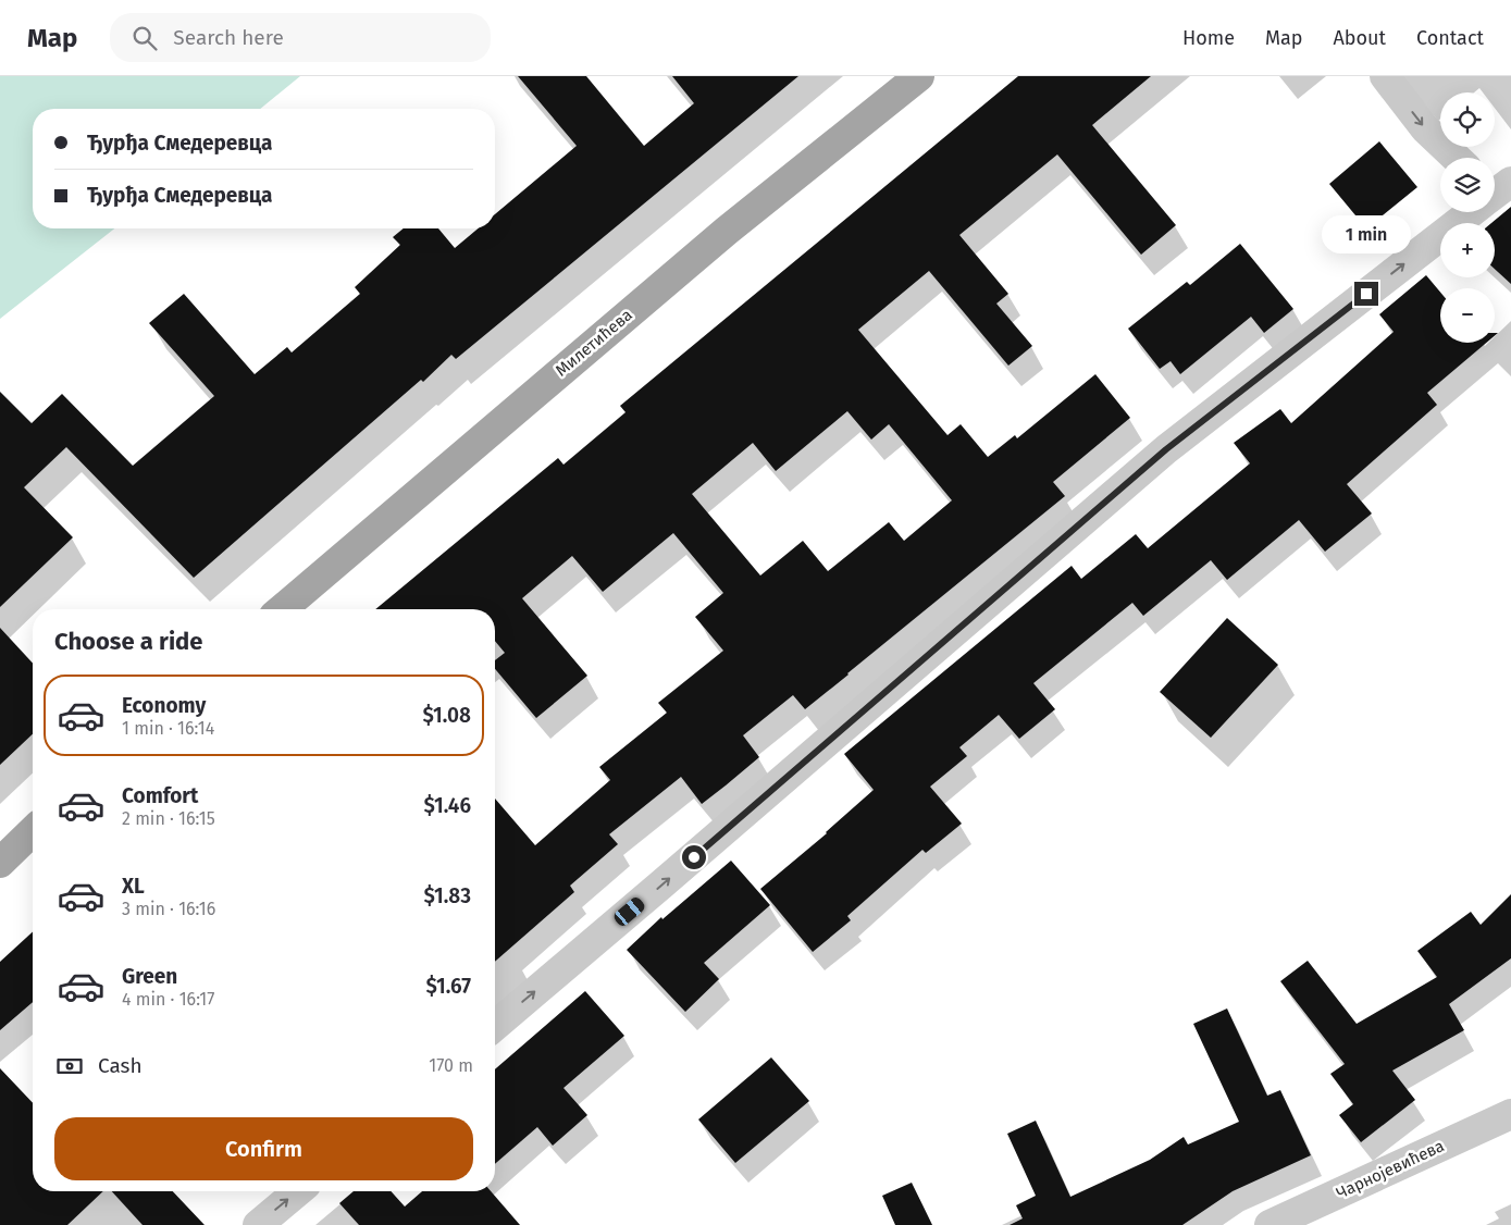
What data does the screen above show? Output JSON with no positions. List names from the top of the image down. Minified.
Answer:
{"streets":{"main road":["Милетићева"],"street":["Чарнојевићева"]},"page":{"header":"Map","search":"Search here","nav":["Home","Map","About","Contact"],"map_buttons":["+","−"],"banner":["Ђурђа Смедеревца","Ђурђа Смедеревца"],"bubble":"1 min","heading":"Choose a ride","list":[{"name":"Economy","note":"1 min · 16:14","value":"$1.08"},{"name":"Comfort","note":"2 min · 16:15","value":"$1.46"},{"name":"XL","note":"3 min · 16:16","value":"$1.83"},{"name":"Green","note":"4 min · 16:17","value":"$1.67"}],"pay":["Cash","170 m"],"buttons":"Confirm"}}
